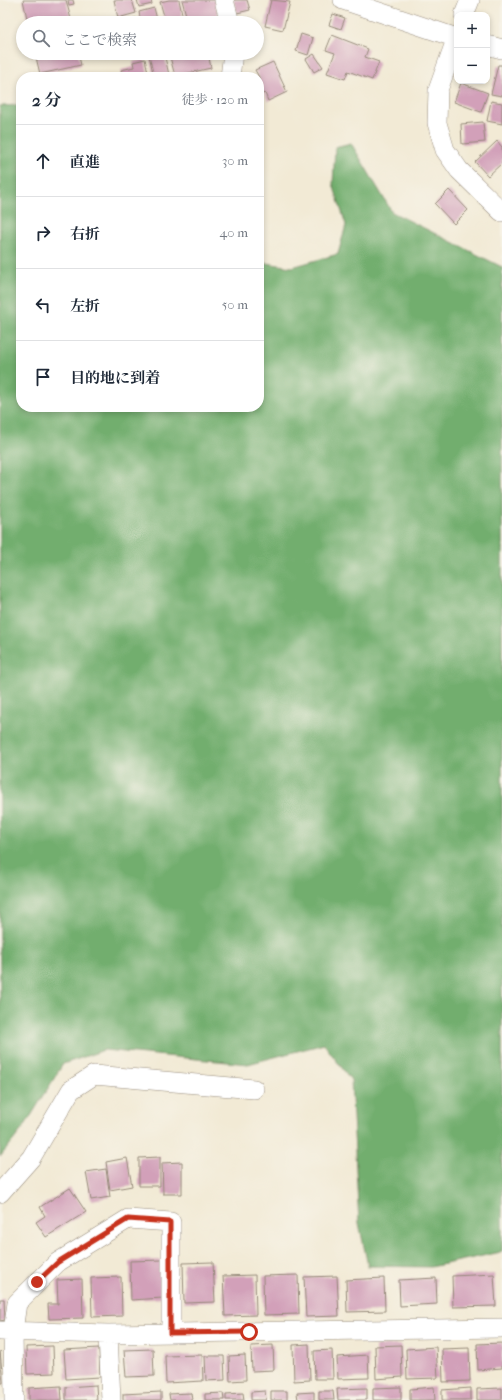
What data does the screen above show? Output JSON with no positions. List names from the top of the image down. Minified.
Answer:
{"page":{"map_buttons":["+","−"],"search":"ここで検索","heading":["2 分","徒歩 · 120 m"],"list":[["直進","30 m"],["右折","40 m"],["左折","50 m"],"目的地に到着"]}}
